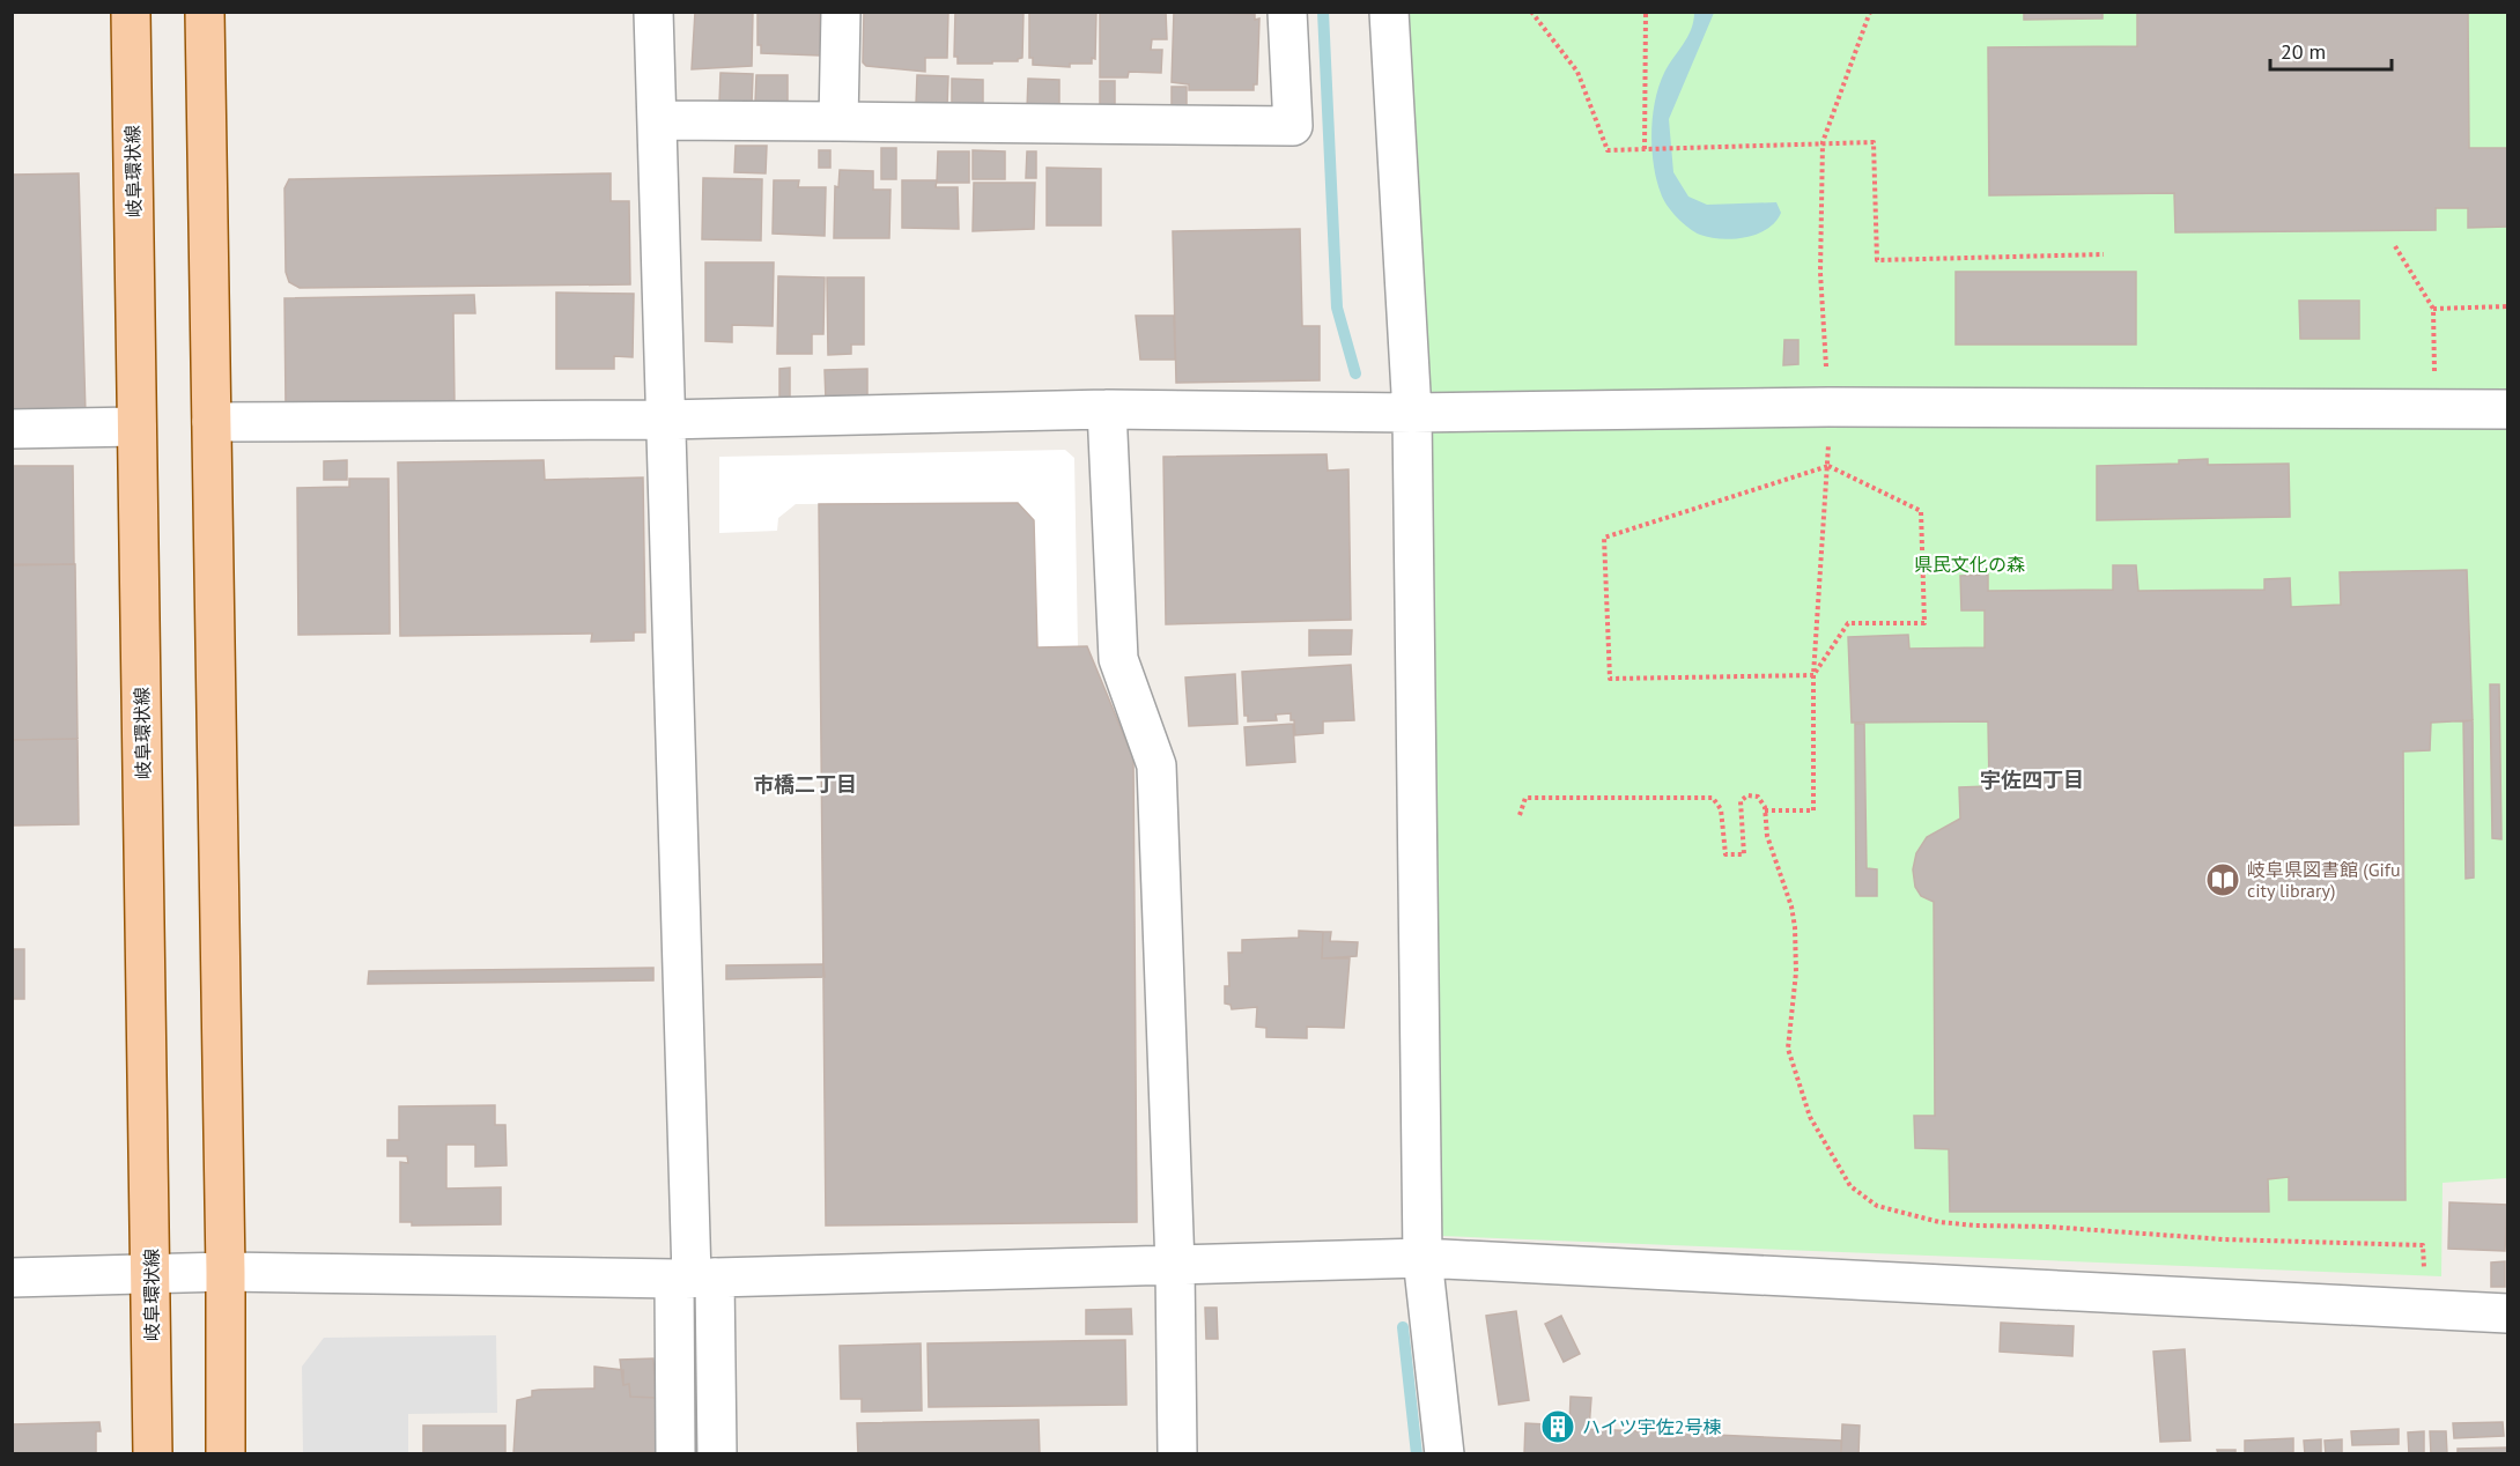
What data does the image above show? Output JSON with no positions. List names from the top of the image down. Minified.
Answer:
{"streets":{"main road":["岐阜環状線"]},"districts":["宇佐四丁目","市橋二丁目"],"parks":["県民文化の森"],"places":{"library":["岐阜県図書館 (Gifu city library)"],"building":["ハイツ宇佐2号棟"]},"scale_bar":"20 m"}
